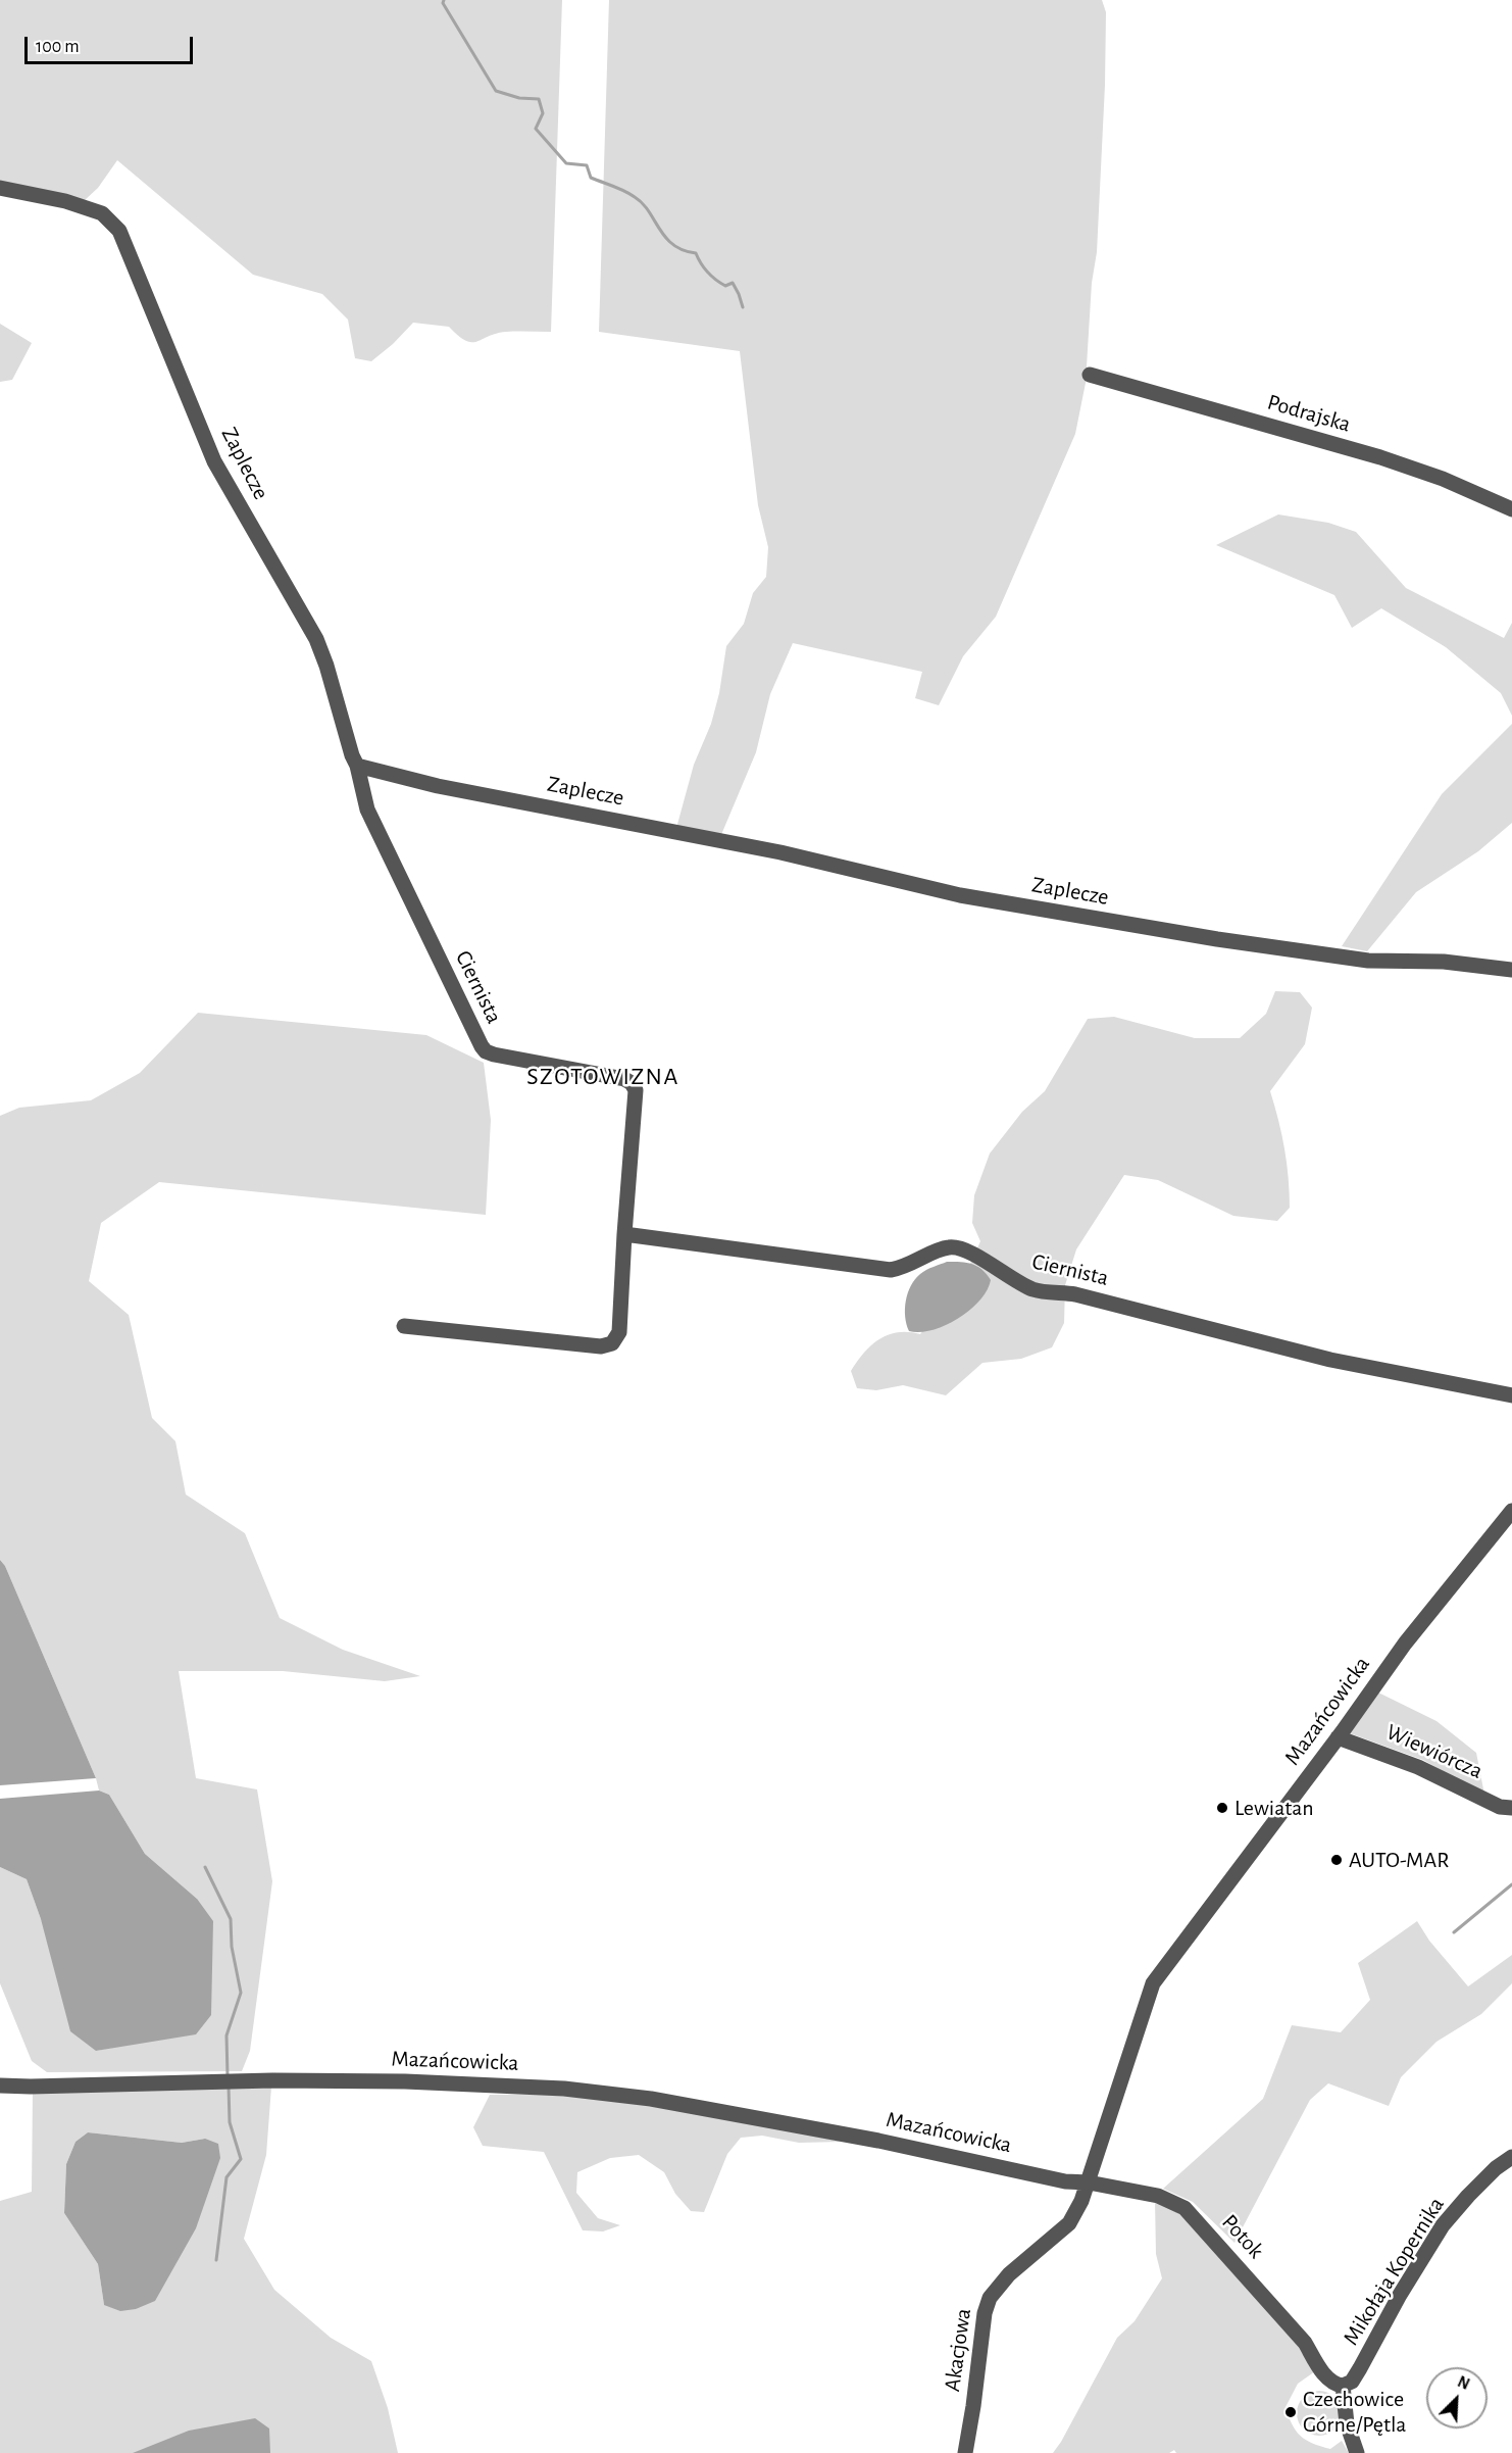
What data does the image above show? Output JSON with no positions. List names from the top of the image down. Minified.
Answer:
{"streets":{"street":["Podrajska","Zaplecze","Ciernista","Mazańcowicka","Wiewiórcza","Potok","Mikołaja Kopernika","Akacjowa"]},"crossings":[["Zaplecze","Ciernista"],["Mazańcowicka","Wiewiórcza"],["Mazańcowicka","Potok"],["Mazańcowicka","Akacjowa"],["Potok","Mikołaja Kopernika"],["Potok","Akacjowa"]],"districts":["SZOTOWIZNA"],"places":["Lewiatan","AUTO-MAR","Czechowice Górne/Pętla"],"scale_bar":"100 m","north":"top right"}
